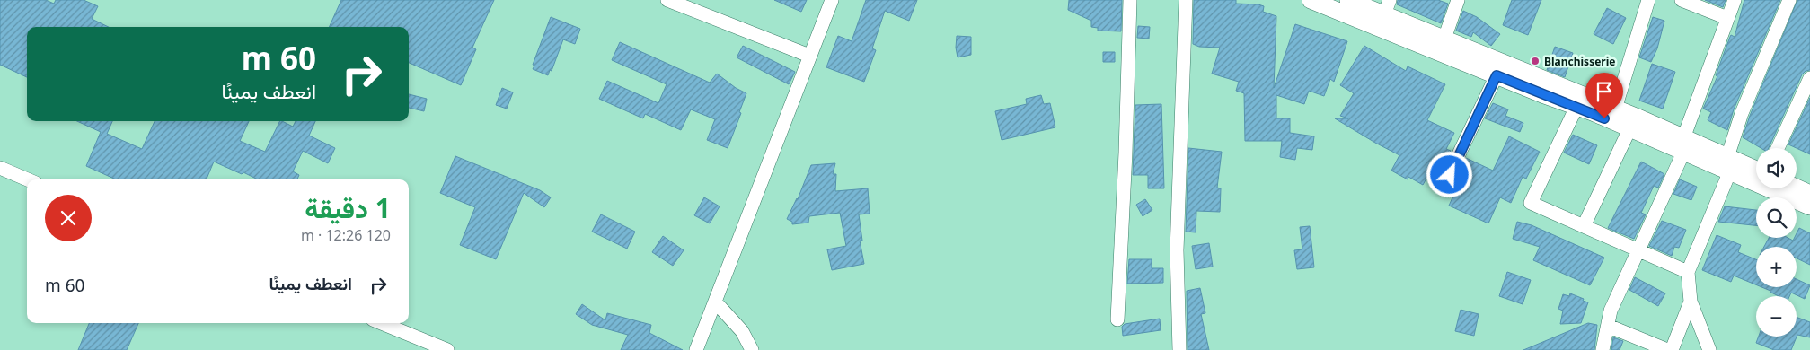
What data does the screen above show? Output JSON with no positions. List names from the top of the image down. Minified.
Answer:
{"places":["Blanchisserie"],"page":{"turn":["60 m","انعطف يمينًا"],"map_buttons":["+","−"],"heading":["1 دقيقة","120 m · 12:26"],"list":[{"name":"انعطف يمينًا","value":"60 m"}]}}
